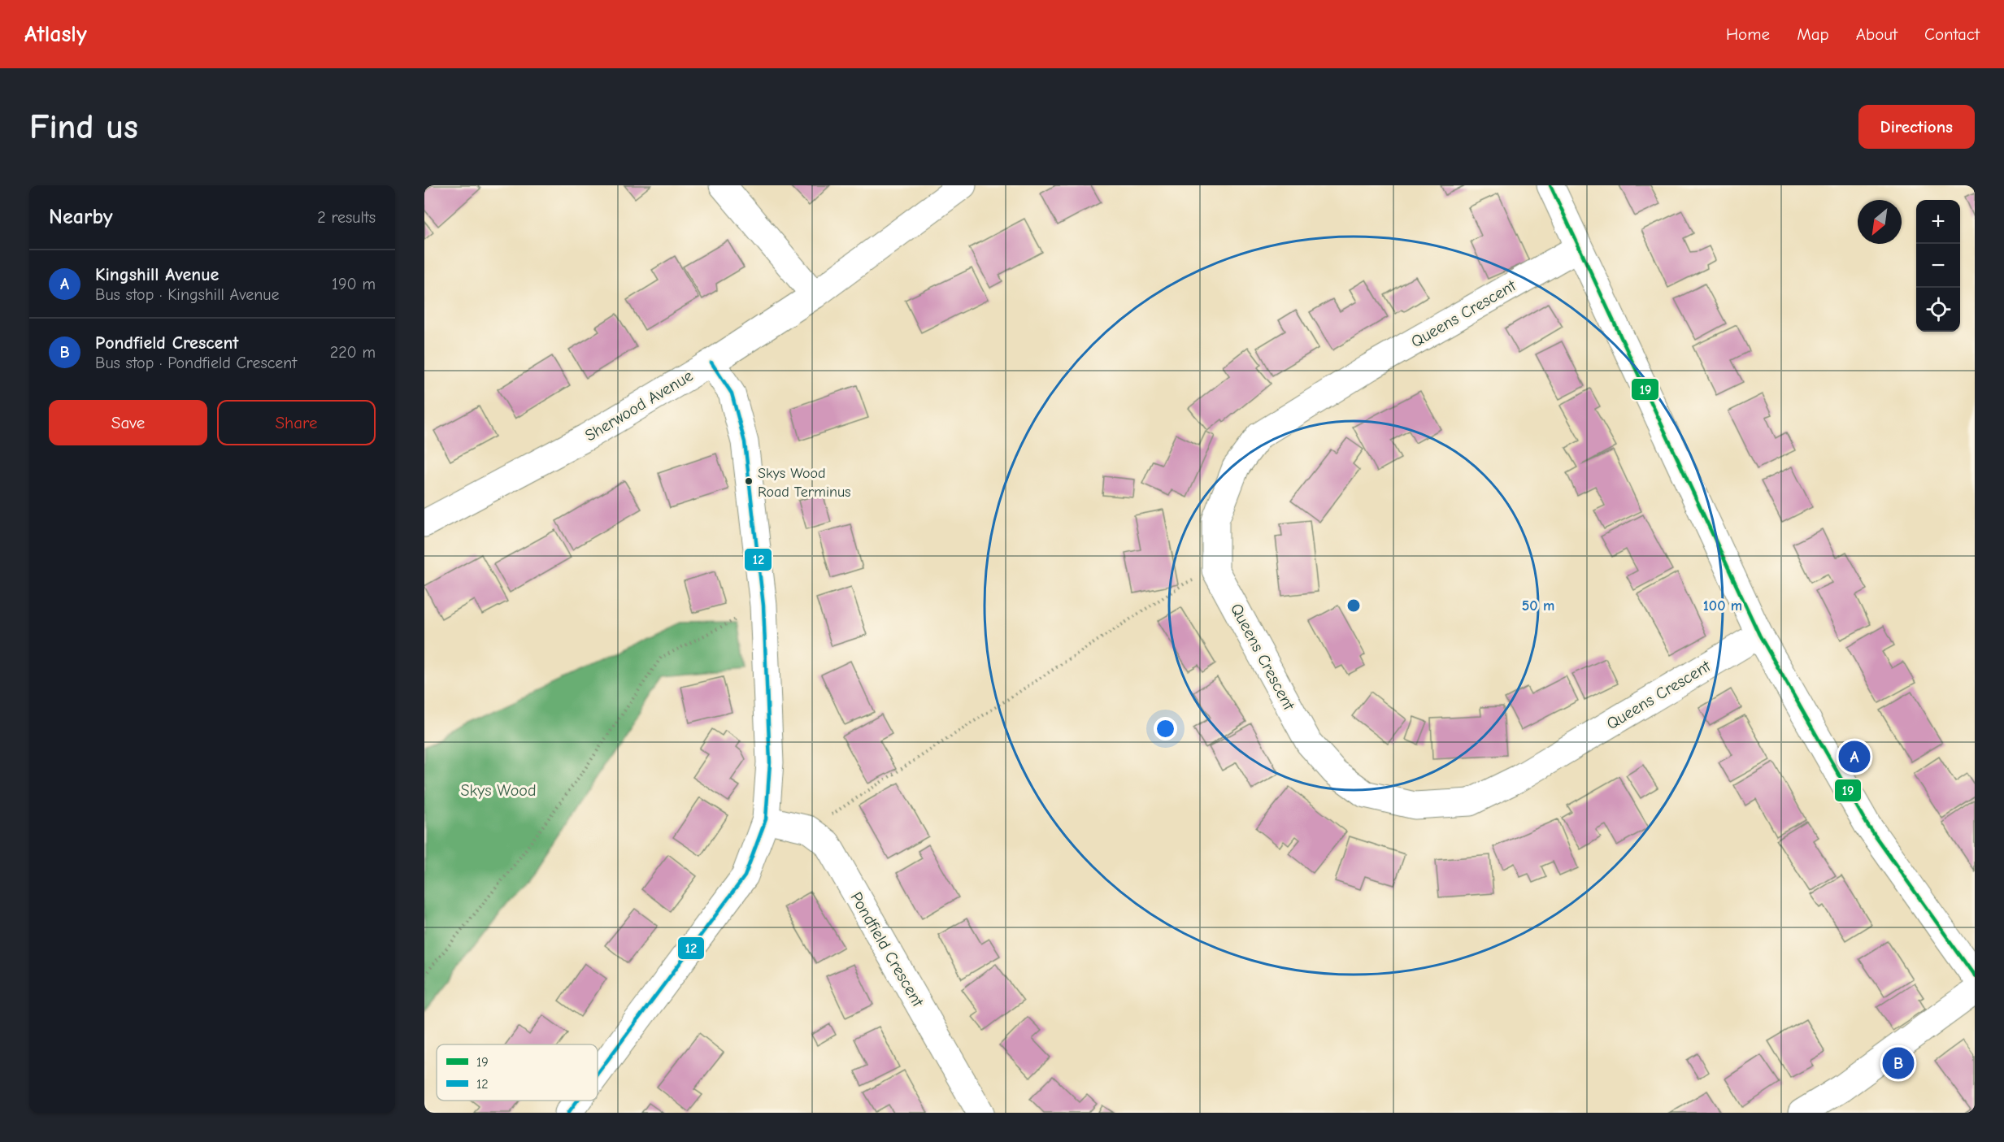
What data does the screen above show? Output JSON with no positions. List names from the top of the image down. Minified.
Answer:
{"streets":{"street":["Queens Crescent","Sherwood Avenue","Pondfield Crescent"]},"parks":["Skys Wood"],"places":["Skys Wood Road Terminus"],"lines":["transit line 19","transit line 12"],"legend":["19","12"],"north":"bottom left","page":{"header":"Atlasly","nav":["Home","Map","About","Contact"],"buttons":["Directions",["Save","Share"]],"title":"Find us","heading":["Nearby","2 results"],"map_buttons":["+","−"],"list":[{"mark":"A","name":"Kingshill Avenue","note":"Bus stop · Kingshill Avenue","value":"190 m"},{"mark":"B","name":"Pondfield Crescent","note":"Bus stop · Pondfield Crescent","value":"220 m"}],"pins":["A","B"]},"rings":["50 m","100 m"]}
